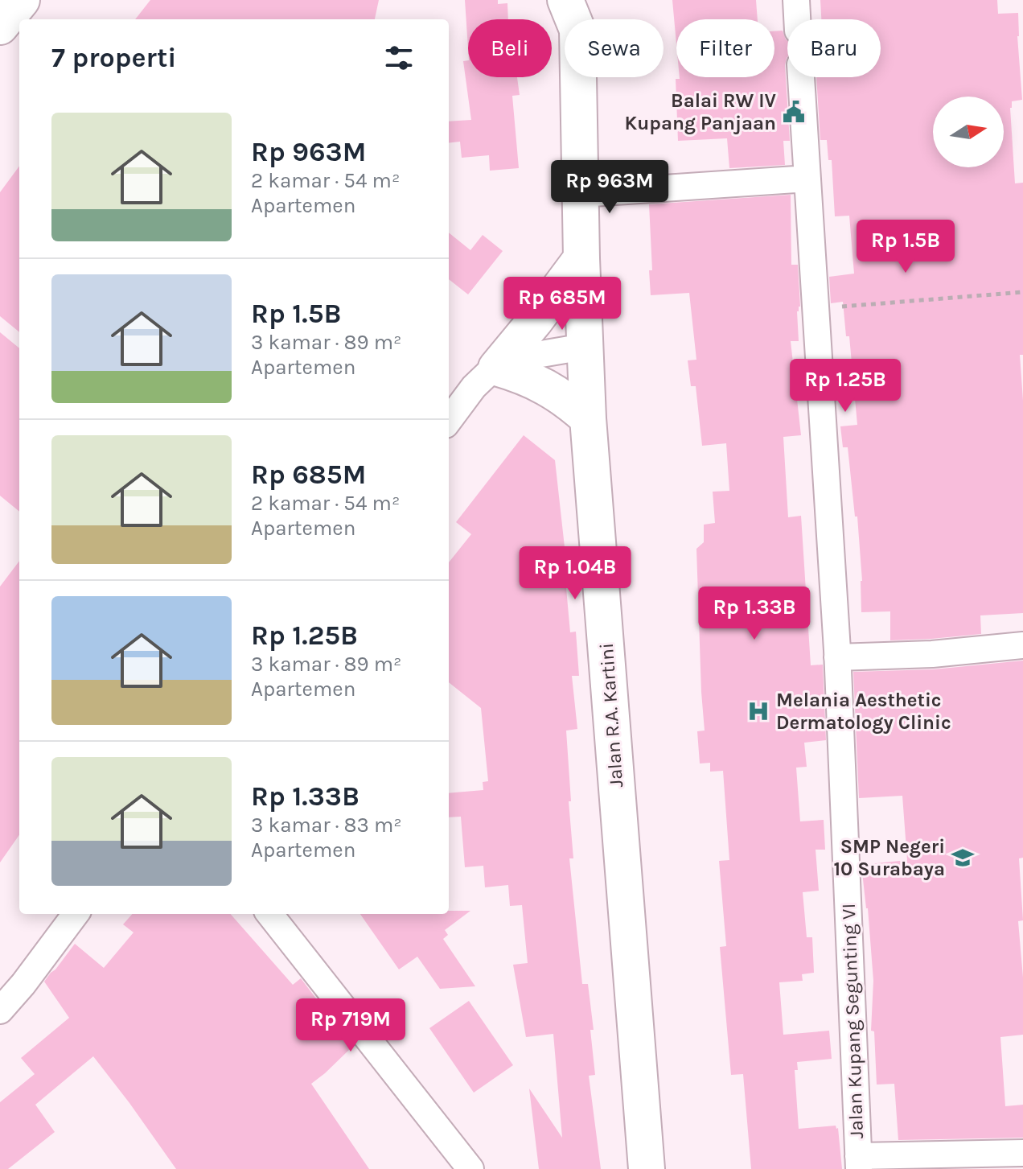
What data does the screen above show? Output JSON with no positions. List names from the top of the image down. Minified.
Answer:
{"streets":{"main road":["Jalan R.A. Kartini"],"street":["Jalan Kupang Segunting VI"]},"places":{"public building":["Balai RW IV Kupang Panjaan"],"hospital":["Melania Aesthetic Dermatology Clinic"],"school or university":["SMP Negeri 10 Surabaya"]},"north":"right","page":{"chip":["Beli","Sewa","Filter","Baru"],"heading":"7 properti","list":[{"name":"Rp 963M","note":"2 kamar · 54 m² · Apartemen"},{"name":"Rp 1.5B","note":"3 kamar · 89 m² · Apartemen"},{"name":"Rp 685M","note":"2 kamar · 54 m² · Apartemen"},{"name":"Rp 1.25B","note":"3 kamar · 89 m² · Apartemen"},{"name":"Rp 1.33B","note":"3 kamar · 83 m² · Apartemen"}],"price":["Rp 963M","Rp 1.5B","Rp 685M","Rp 1.25B","Rp 1.04B","Rp 1.33B","Rp 719M"]}}
